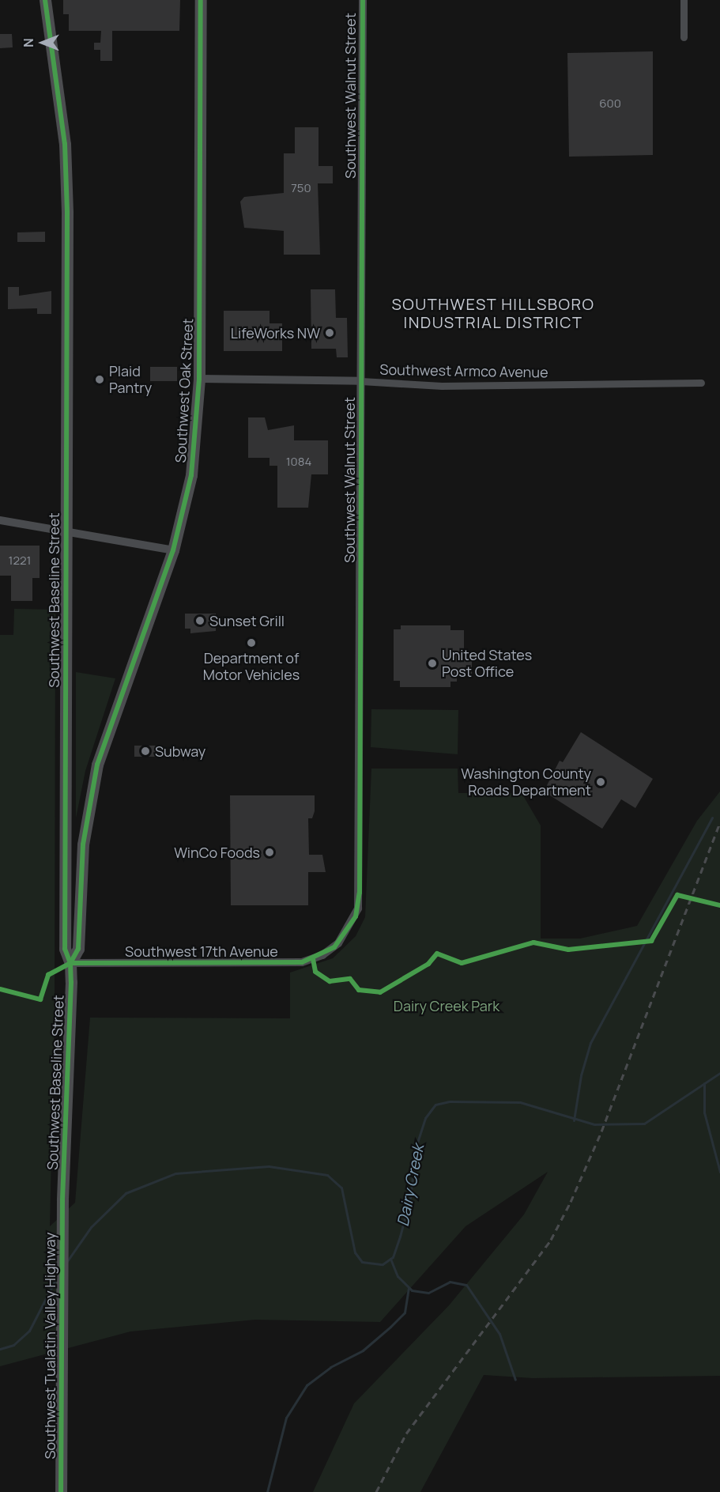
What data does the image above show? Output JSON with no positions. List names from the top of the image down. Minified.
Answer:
{"streets":{"highway":["Southwest Oak Street","Southwest Baseline Street","Southwest Tualatin Valley Highway"],"street":["Southwest Walnut Street","Southwest Armco Avenue","Southwest 17th Avenue"]},"crossings":[["Southwest Walnut Street","Southwest Armco Avenue"],["Southwest Walnut Street","Southwest 17th Avenue"],["Southwest Armco Avenue","Southwest Oak Street"],["Southwest Oak Street","Southwest Baseline Street"],["Southwest Oak Street","Southwest 17th Avenue"],["Southwest Baseline Street","Southwest 17th Avenue"],["Southwest Baseline Street","Southwest Tualatin Valley Highway"]],"districts":["SOUTHWEST HILLSBORO INDUSTRIAL DISTRICT"],"water":["Dairy Creek"],"parks":["Dairy Creek Park"],"places":["LifeWorks NW","Plaid Pantry","Sunset Grill","Department of Motor Vehicles","United States Post Office","Subway","Washington County Roads Department","WinCo Foods"],"house_numbers":["600","750","1084","1221"],"north":"left"}
